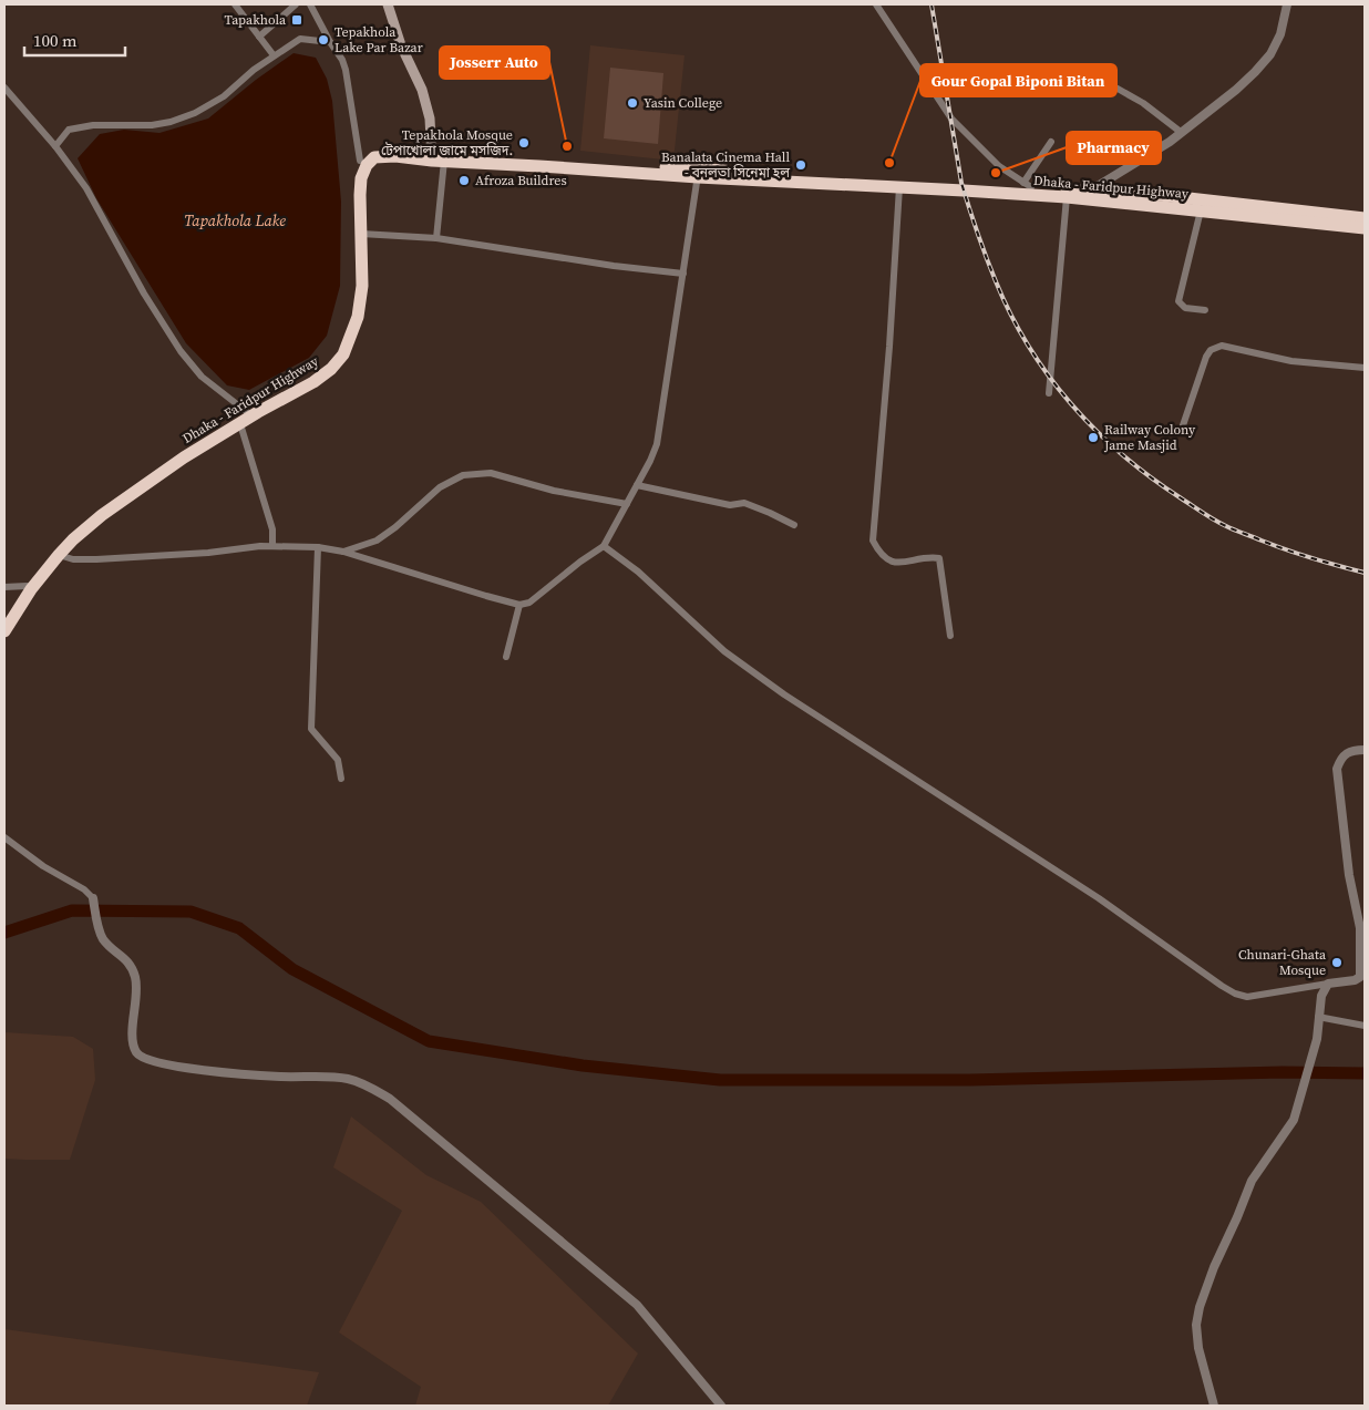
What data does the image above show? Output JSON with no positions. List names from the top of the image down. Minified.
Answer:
{"streets":{"highway":["Dhaka - Faridpur Highway"]},"water":["Tapakhola Lake"],"places":{"transit":["Tapakhola"],"other":["Tepakhola Lake Par Bazar","Yasin College","Tepakhola Mosque টেপাখোলা জামে মসজিদ.","Josserr Auto","Gour Gopal Biponi Bitan","Banalata Cinema Hall - বনলতা সিনেমা হল","Pharmacy","Afroza Buildres","Railway Colony Jame Masjid","Chunari-Ghata Mosque"]},"scale_bar":"100 m"}
